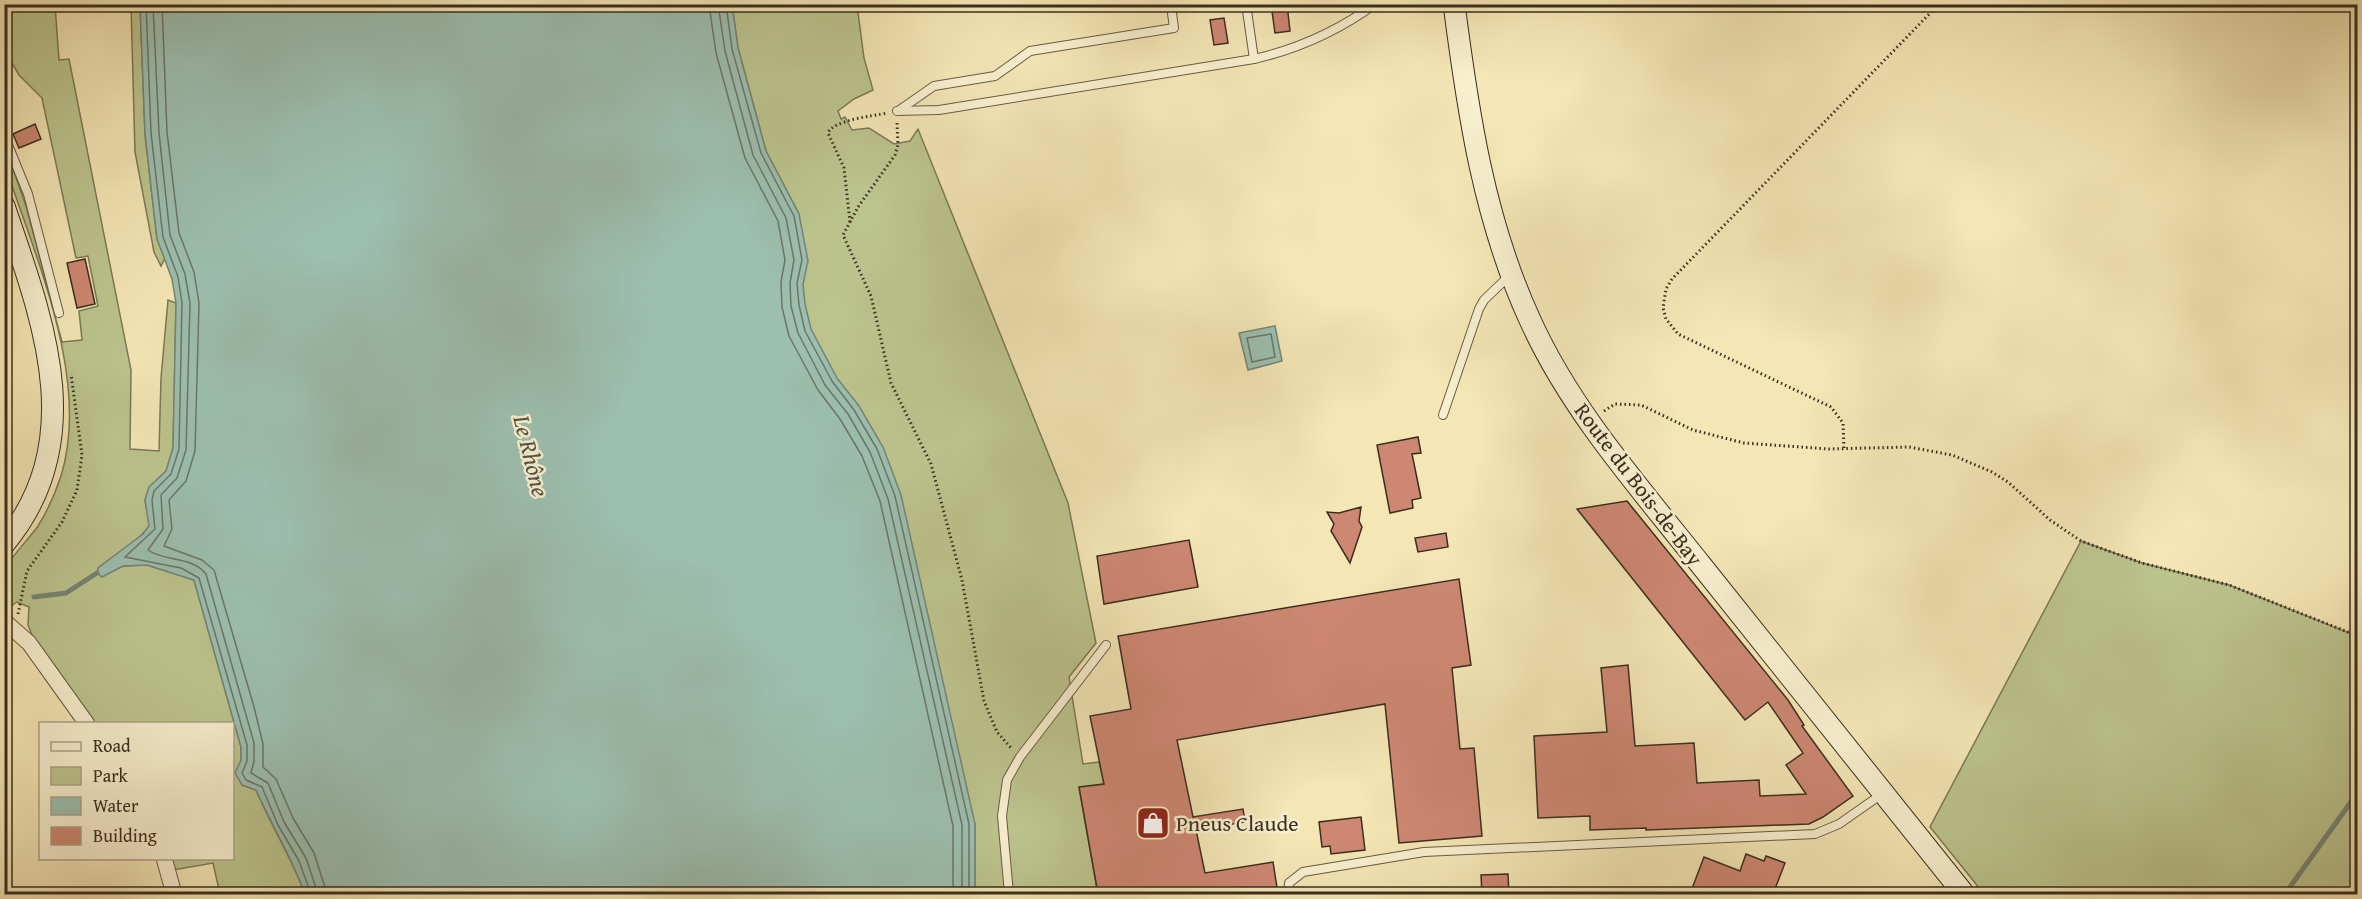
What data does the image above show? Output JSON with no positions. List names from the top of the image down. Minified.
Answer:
{"streets":{"main road":["Route du Bois-de-Bay"]},"water":["Le Rhône"],"places":{"shop":["Pneus Claude"]},"legend":["Road","Park","Water","Building"]}
